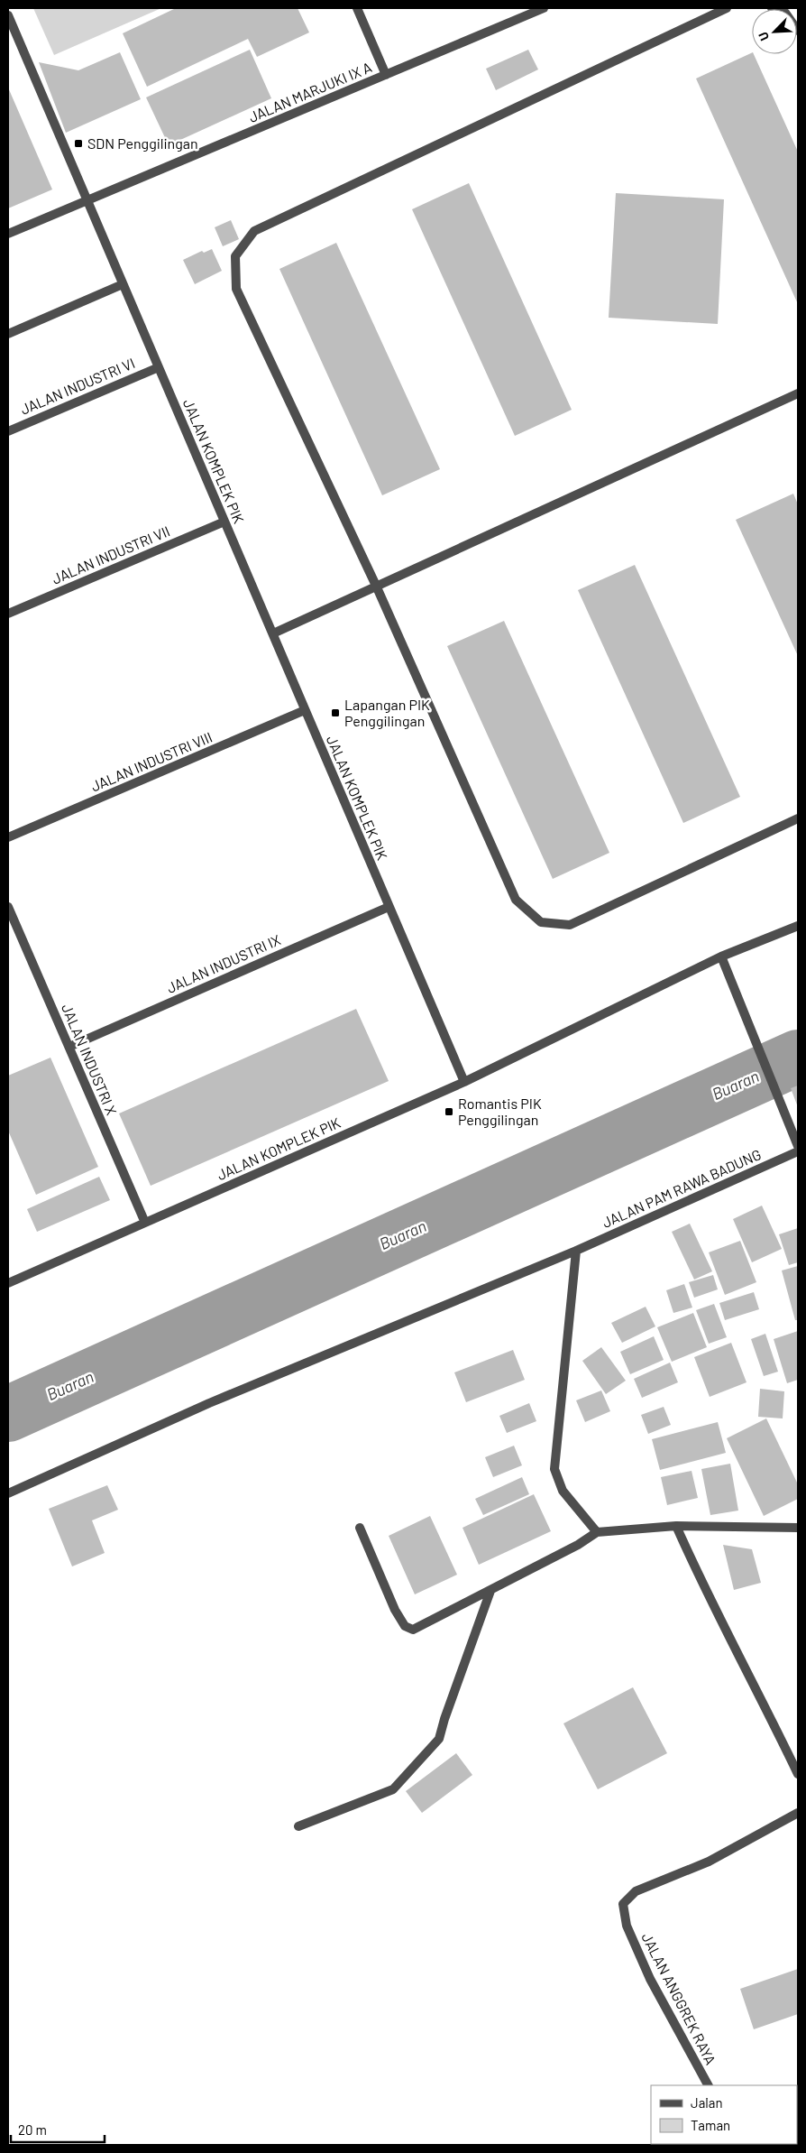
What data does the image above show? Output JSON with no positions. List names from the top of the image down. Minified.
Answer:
{"streets":{"street":["JALAN MARJUKI IX A","JALAN INDUSTRI VI","JALAN KOMPLEK PIK","JALAN INDUSTRI VII","JALAN INDUSTRI VIII","JALAN INDUSTRI IX","JALAN INDUSTRI X","JALAN PAM RAWA BADUNG","JALAN ANGGREK RAYA"]},"crossings":[["JALAN MARJUKI IX A","JALAN KOMPLEK PIK"],["JALAN INDUSTRI VI","JALAN KOMPLEK PIK"],["JALAN KOMPLEK PIK","JALAN INDUSTRI VII"],["JALAN KOMPLEK PIK","JALAN INDUSTRI VIII"],["JALAN KOMPLEK PIK","JALAN INDUSTRI IX"],["JALAN KOMPLEK PIK","JALAN INDUSTRI X"],["JALAN INDUSTRI IX","JALAN INDUSTRI X"]],"water":["Buaran"],"places":{"transit":["SDN Penggilingan","Lapangan PIK Penggilingan","Romantis PIK Penggilingan"]},"legend":["Jalan","Taman"],"scale_bar":"20 m","north":"bottom left"}
